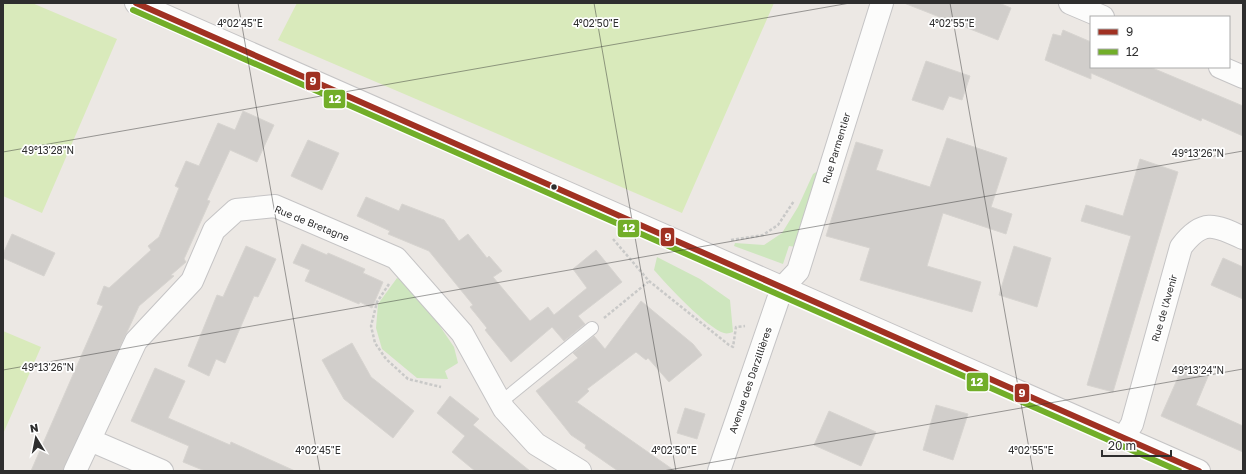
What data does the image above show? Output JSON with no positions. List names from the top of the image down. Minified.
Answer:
{"streets":{"street":["Rue Parmentier","Rue de Bretagne","Rue de l'Avenir","Avenue des Darzillières"]},"crossings":[["Rue Parmentier","Avenue des Darzillières"]],"lines":["transit line 9","transit line 12"],"legend":["9","12"],"scale_bar":"20 m","north":"top","coordinates":["4°02'45\"E","4°02'50\"E","4°02'55\"E","49°13'28\"N","49°13'26\"N","49°13'24\"N"]}
